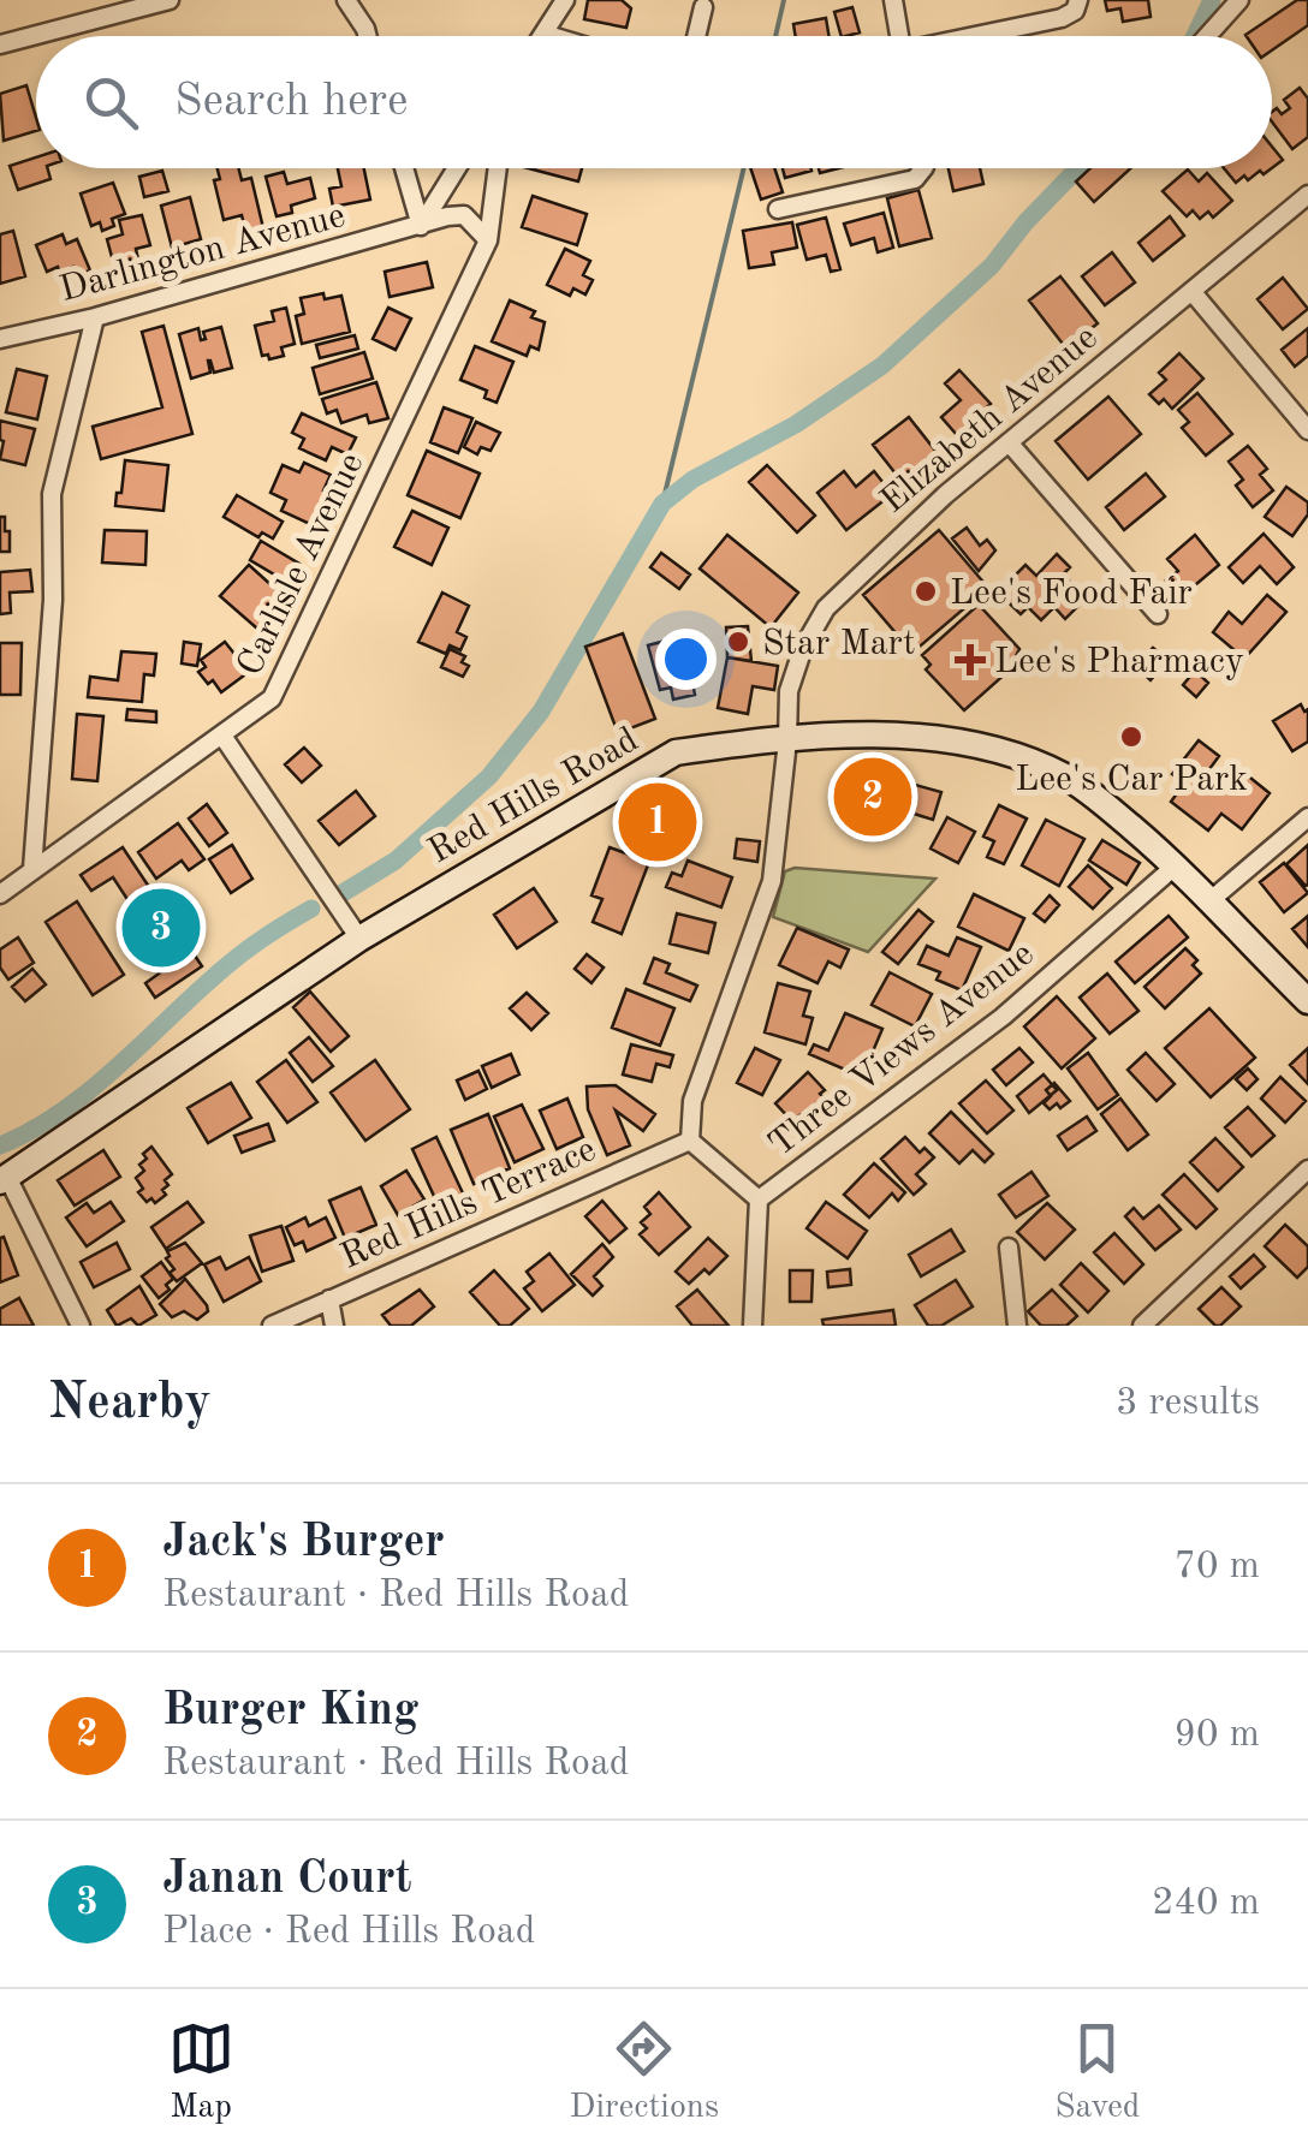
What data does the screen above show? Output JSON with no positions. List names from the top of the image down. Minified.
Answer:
{"streets":{"main road":["Red Hills Road"],"street":["Darlington Avenue","Elizabeth Avenue","Carlisle Avenue","Three Views Avenue","Red Hills Terrace"]},"crossings":[["Darlington Avenue","Carlisle Avenue"],["Elizabeth Avenue","Red Hills Road"],["Red Hills Road","Three Views Avenue"]],"places":{"other":["Lee's Food Fair","Star Mart","Lee's Car Park"],"health":["Lee's Pharmacy"]},"page":{"search":"Search here","pins":["2","1","3"],"heading":["Nearby","3 results"],"list":[{"mark":"1","name":"Jack's Burger","note":"Restaurant · Red Hills Road","value":"70 m"},{"mark":"2","name":"Burger King","note":"Restaurant · Red Hills Road","value":"90 m"},{"mark":"3","name":"Janan Court","note":"Place · Red Hills Road","value":"240 m"}],"nav":["Map","Directions","Saved"]}}
